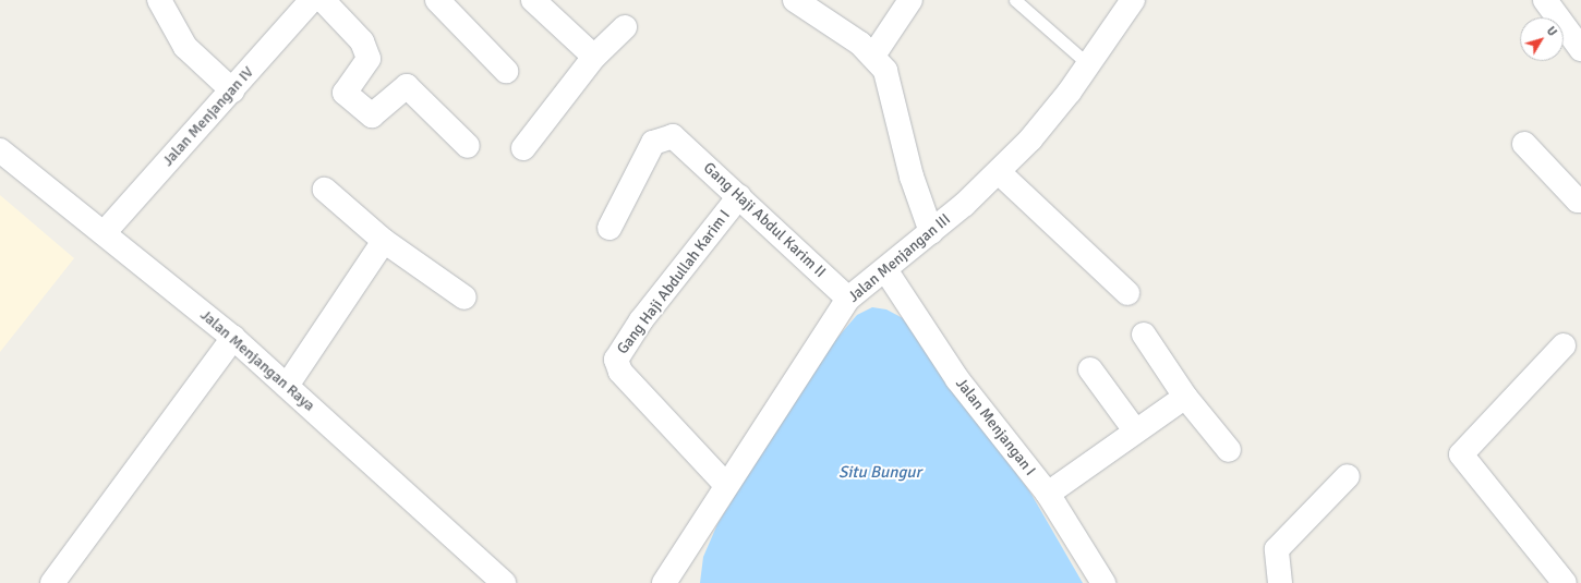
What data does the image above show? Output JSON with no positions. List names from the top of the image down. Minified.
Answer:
{"streets":{"street":["Jalan Menjangan IV","Gang Haji Abdul Karim II","Jalan Menjangan III","Gang Haji Abdullah Karim I","Jalan Menjangan Raya","Jalan Menjangan I"]},"crossings":[["Jalan Menjangan IV","Jalan Menjangan Raya"],["Gang Haji Abdul Karim II","Jalan Menjangan III"],["Gang Haji Abdul Karim II","Gang Haji Abdullah Karim I"],["Jalan Menjangan III","Gang Haji Abdullah Karim I"],["Jalan Menjangan III","Jalan Menjangan I"]],"water":["Situ Bungur"],"north":"top right"}
